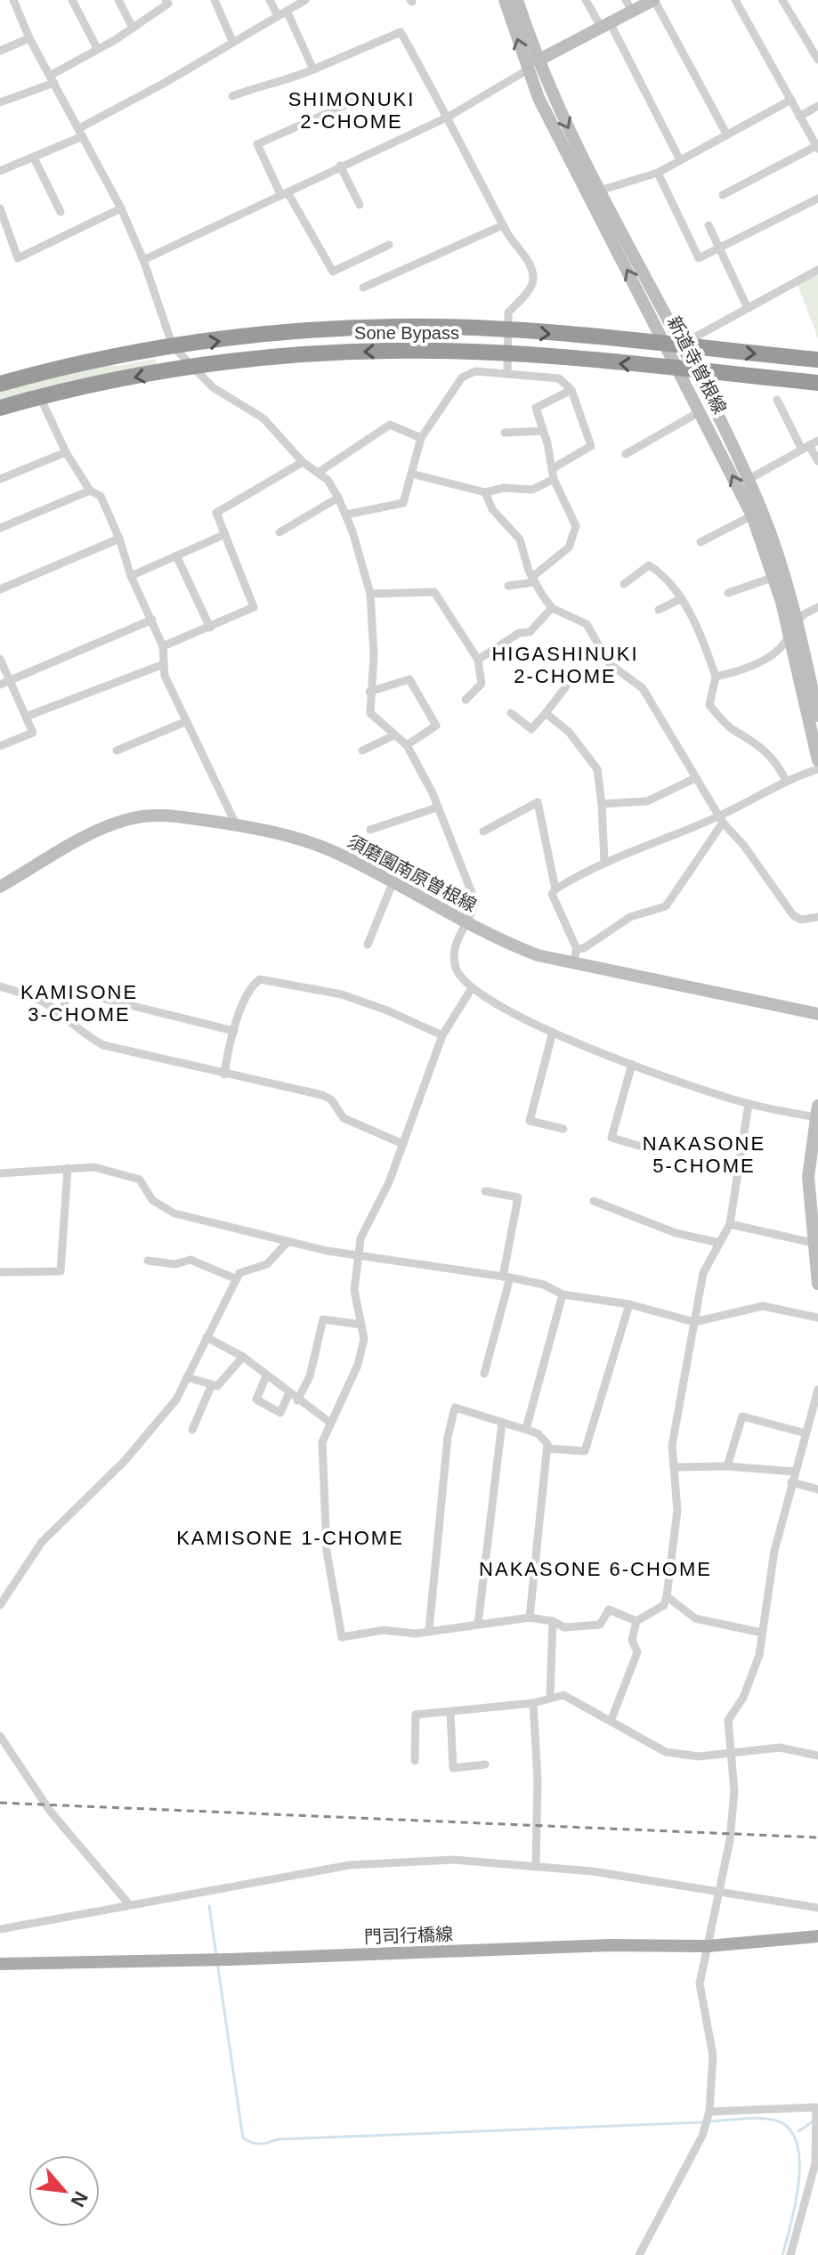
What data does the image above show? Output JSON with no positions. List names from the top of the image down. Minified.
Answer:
{"streets":{"highway":["Sone Bypass"],"main road":["新道寺曽根線","須磨園南原曽根線","門司行橋線"]},"crossings":[["Sone Bypass","新道寺曽根線"]],"districts":["SHIMONUKI 2-CHOME","HIGASHINUKI 2-CHOME","KAMISONE 3-CHOME","NAKASONE 5-CHOME","KAMISONE 1-CHOME","NAKASONE 6-CHOME"],"north":"bottom right"}
